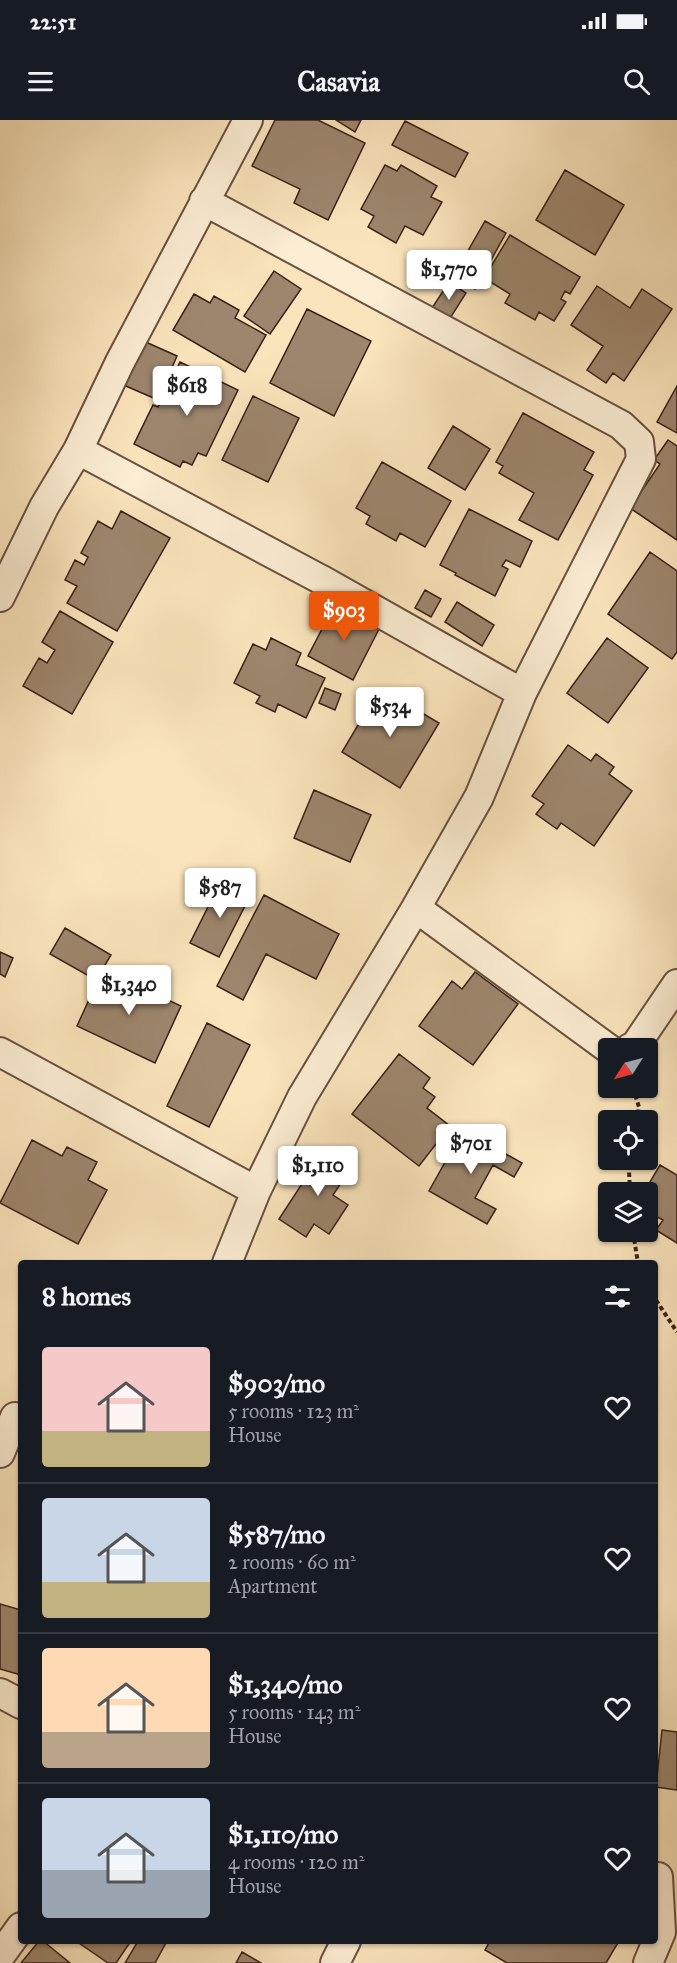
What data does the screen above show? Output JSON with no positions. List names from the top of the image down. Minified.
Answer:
{"north":"bottom left","page":{"status":"22:51","header":"Casavia","price":["$1,770","$618","$903","$534","$587","$1,340","$701","$1,110"],"heading":"8 homes","list":[{"name":"$903/mo","note":"5 rooms · 123 m² · House"},{"name":"$587/mo","note":"2 rooms · 60 m² · Apartment"},{"name":"$1,340/mo","note":"5 rooms · 143 m² · House"},{"name":"$1,110/mo","note":"4 rooms · 120 m² · House"}]}}
